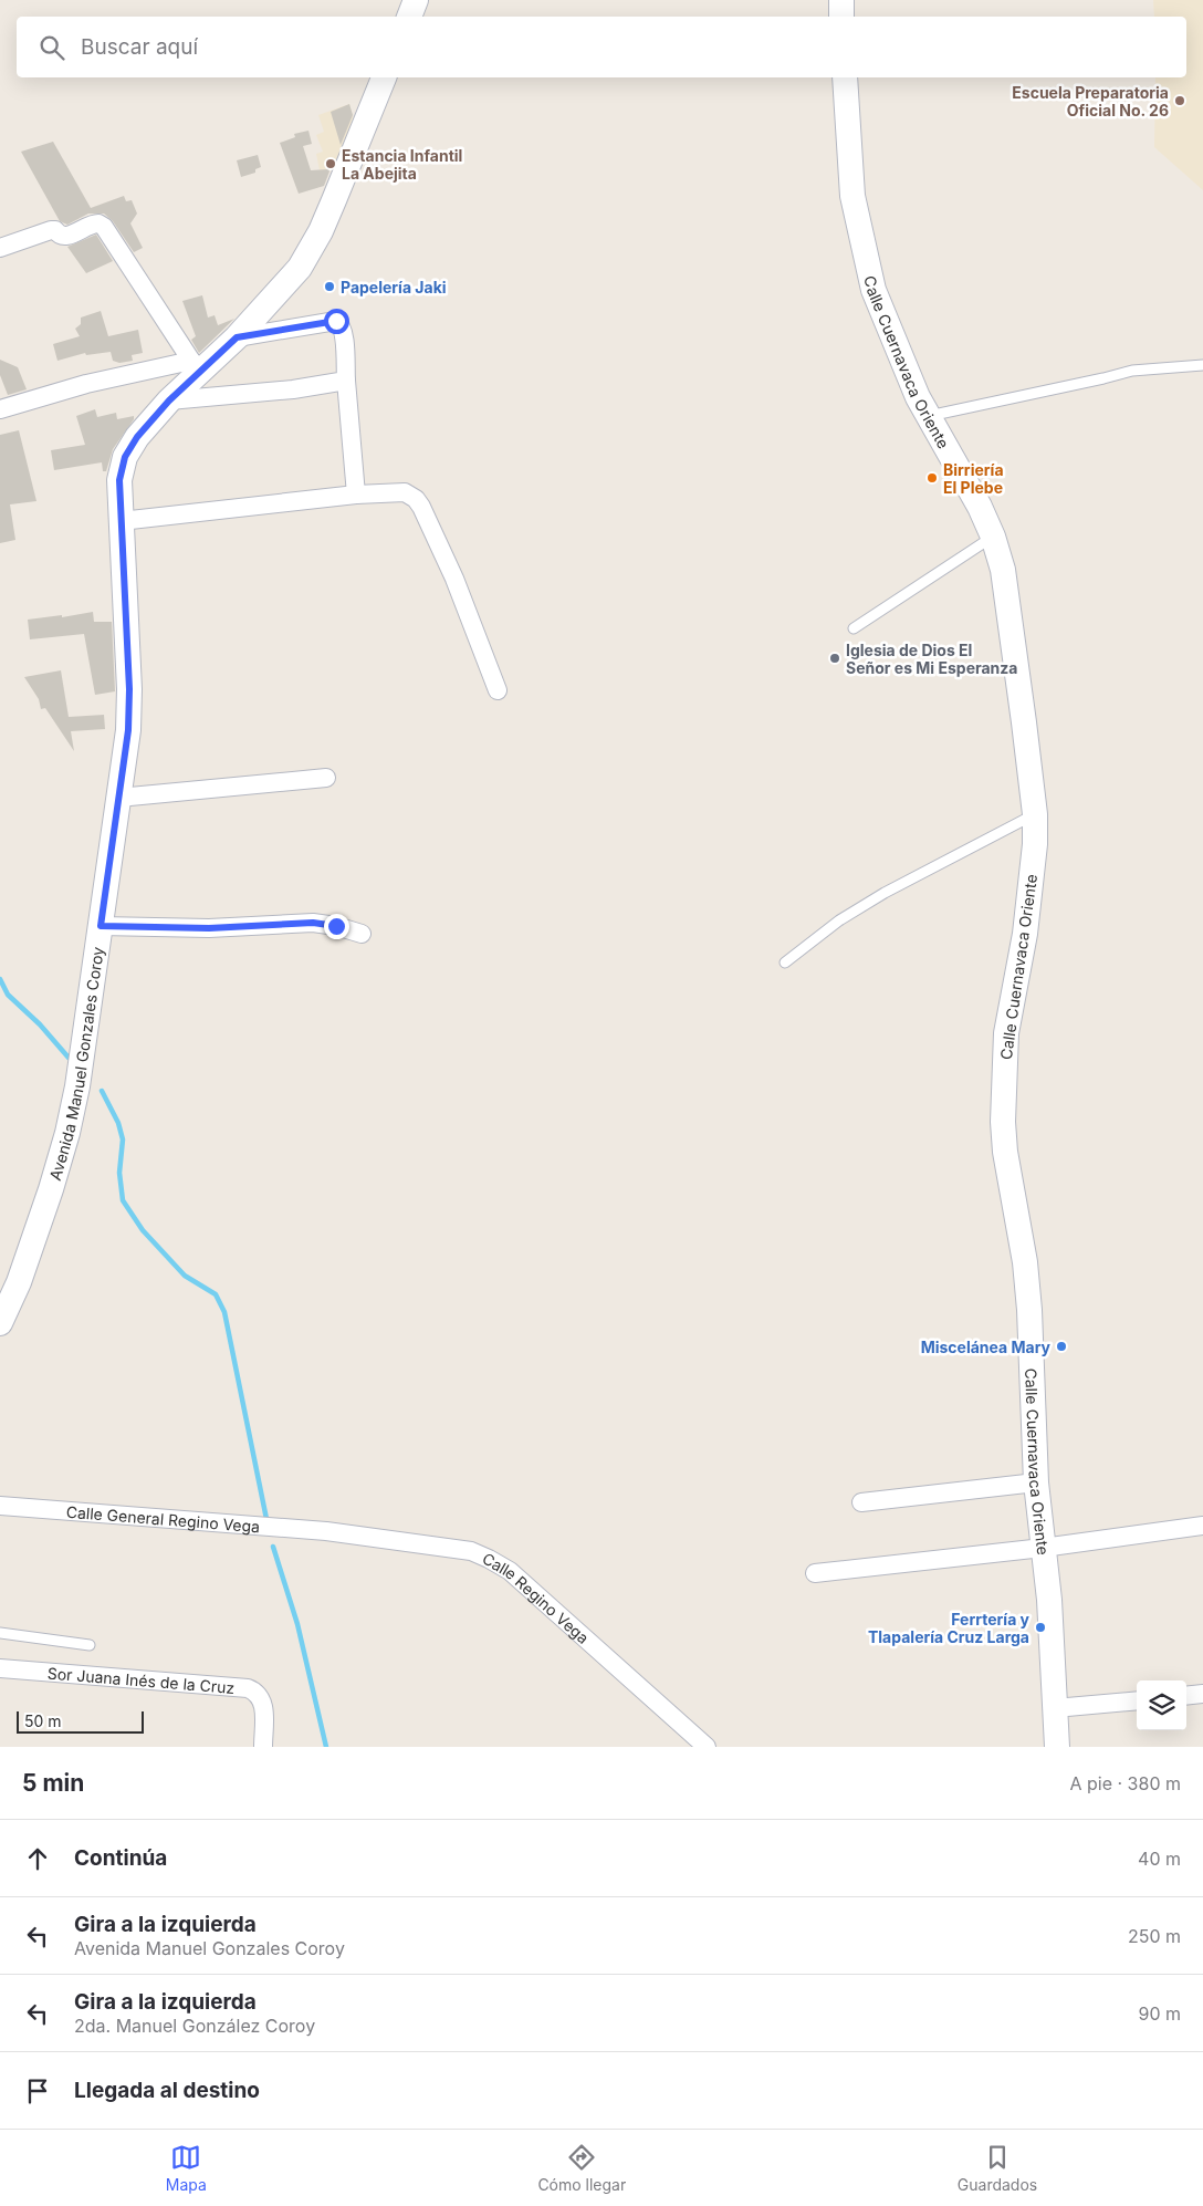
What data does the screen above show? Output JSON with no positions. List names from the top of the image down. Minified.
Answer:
{"streets":{"main road":["Calle Cuernavaca Oriente","Avenida Manuel Gonzales Coroy"],"street":["Calle General Regino Vega","Calle Regino Vega","Sor Juana Inés de la Cruz"]},"crossings":[["Calle General Regino Vega","Calle Regino Vega"]],"places":["Escuela Preparatoria Oficial No. 26","Estancia Infantil La Abejita","Papelería Jaki","Birriería El Plebe","Iglesia de Dios El Señor es Mi Esperanza","Miscelánea Mary","Ferrtería y Tlapalería Cruz Larga"],"scale_bar":"50 m","page":{"search":"Buscar aquí","scale":"50 m","heading":["5 min","A pie · 380 m"],"list":[["Continúa","40 m"],["Gira a la izquierda","Avenida Manuel Gonzales Coroy","250 m"],["Gira a la izquierda","2da. Manuel González Coroy","90 m"],"Llegada al destino"],"nav":["Mapa","Cómo llegar","Guardados"]}}
